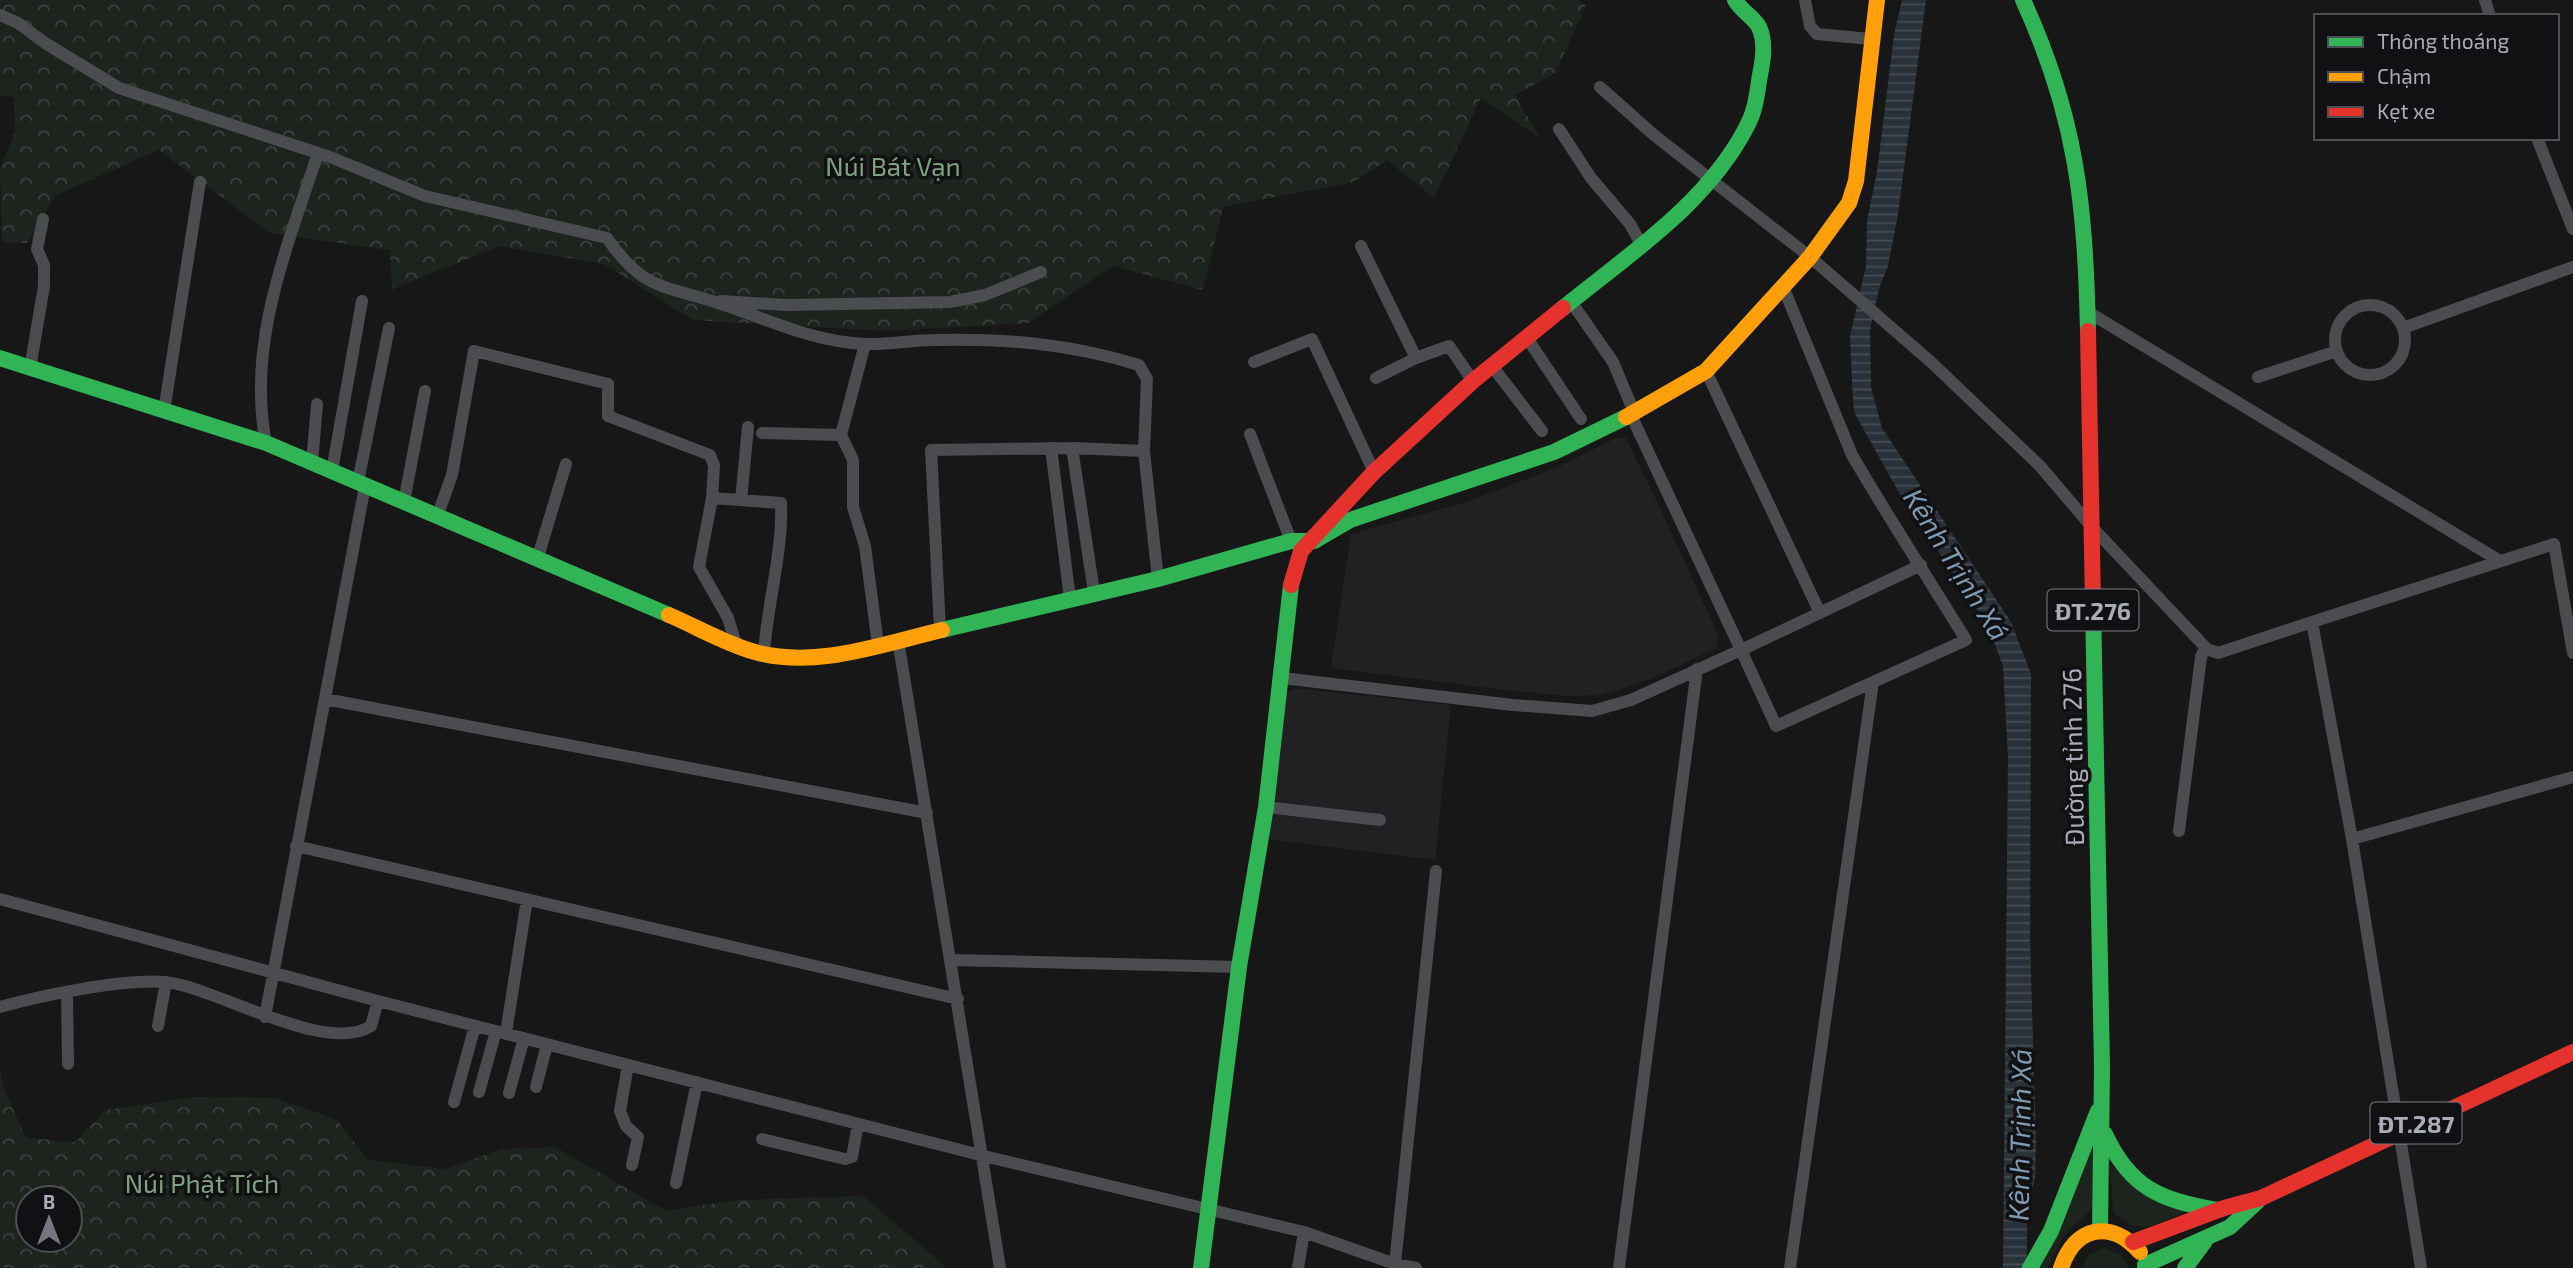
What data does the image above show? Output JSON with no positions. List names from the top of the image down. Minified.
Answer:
{"streets":{"main road":["ĐT.276","Đường tỉnh 276","ĐT.287"]},"water":["Kênh Trịnh Xá"],"parks":["Núi Bát Vạn","Núi Phật Tích"],"legend":["Thông thoáng","Chậm","Kẹt xe"],"north":"top"}
